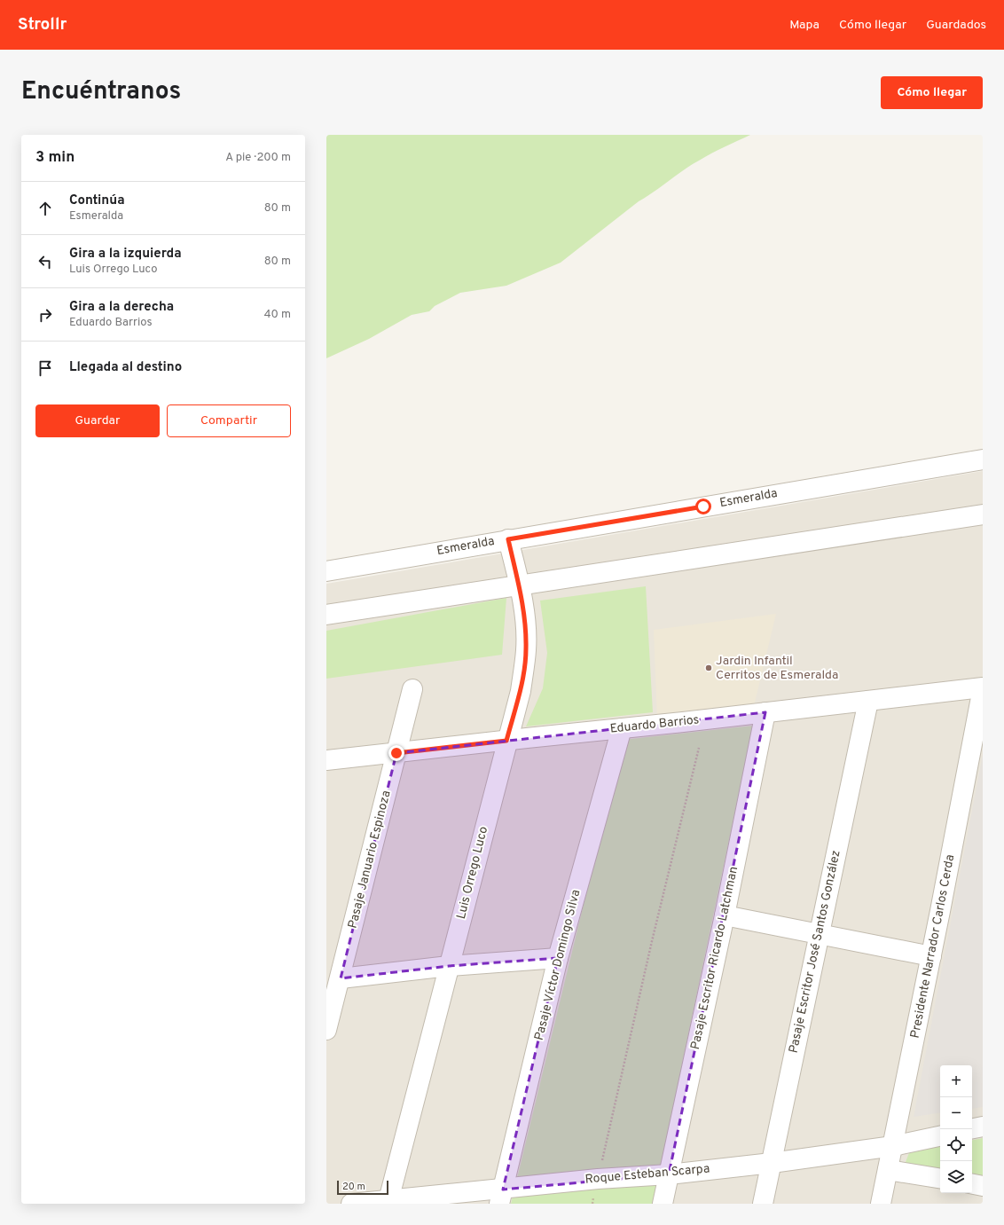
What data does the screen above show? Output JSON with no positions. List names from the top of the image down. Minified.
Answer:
{"streets":{"street":["Esmeralda","Eduardo Barrios","Pasaje Januario Espinoza","Luis Orrego Luco","Presidente Narrador Carlos Cerda","Pasaje Escritor José Santos González","Pasaje Escritor Ricardo Latchman","Pasaje Víctor Domingo Silva","Roque Esteban Scarpa"]},"crossings":[["Esmeralda","Luis Orrego Luco"],["Eduardo Barrios","Pasaje Januario Espinoza"],["Eduardo Barrios","Luis Orrego Luco"],["Eduardo Barrios","Presidente Narrador Carlos Cerda"],["Eduardo Barrios","Pasaje Escritor José Santos González"],["Eduardo Barrios","Pasaje Escritor Ricardo Latchman"],["Eduardo Barrios","Pasaje Víctor Domingo Silva"],["Luis Orrego Luco","Roque Esteban Scarpa"],["Presidente Narrador Carlos Cerda","Roque Esteban Scarpa"],["Pasaje Escritor José Santos González","Roque Esteban Scarpa"],["Pasaje Escritor Ricardo Latchman","Roque Esteban Scarpa"],["Pasaje Víctor Domingo Silva","Roque Esteban Scarpa"]],"places":["Jardin Infantil Cerritos de Esmeralda"],"scale_bar":"20 m","page":{"header":"Strollr","nav":["Mapa","Cómo llegar","Guardados"],"title":"Encuéntranos","buttons":["Cómo llegar",["Guardar","Compartir"]],"heading":["3 min","A pie · 200 m"],"list":[["Continúa","Esmeralda","80 m"],["Gira a la izquierda","Luis Orrego Luco","80 m"],["Gira a la derecha","Eduardo Barrios","40 m"],"Llegada al destino"],"map_buttons":["+","−"],"scale":"20 m"}}
